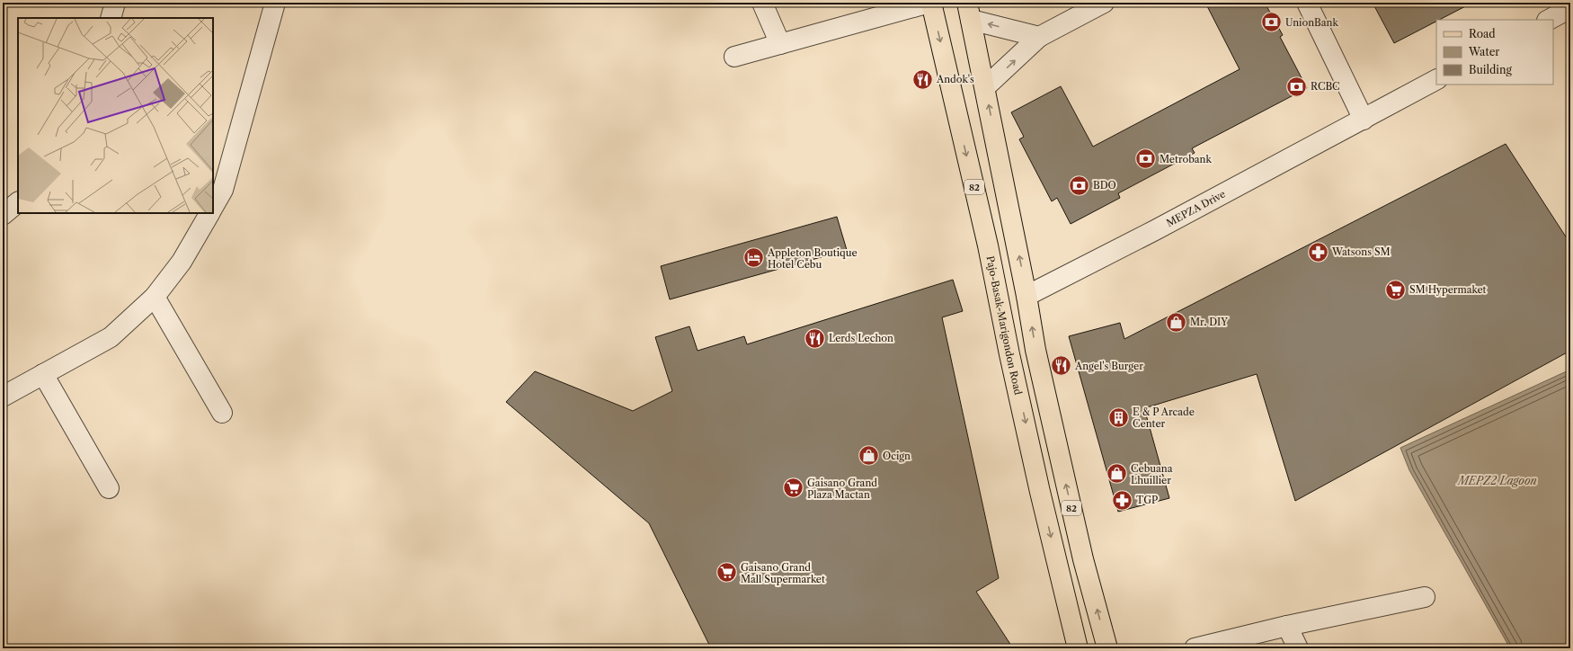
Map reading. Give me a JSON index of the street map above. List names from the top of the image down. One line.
{"streets":{"main road":["82","Pajo-Basak-Marigondon Road"],"street":["MEPZA Drive"]},"crossings":[["82","MEPZA Drive"]],"water":["MEPZ2 Lagoon"],"places":{"bank":["UnionBank","RCBC","Metrobank","BDO"],"restaurant":["Andok's","Lerds Lechon","Angel's Burger"],"pharmacy":["Watsons SM","TGP"],"hotel":["Appleton Boutique Hotel Cebu"],"supermarket":["SM Hypermaket","Gaisano Grand Plaza Mactan","Gaisano Grand Mall Supermarket"],"shop":["Mr. DIY","Ocign","Cebuana Lhuillier"],"building":["E & P Arcade Center"]},"legend":["Road","Water","Building"]}
